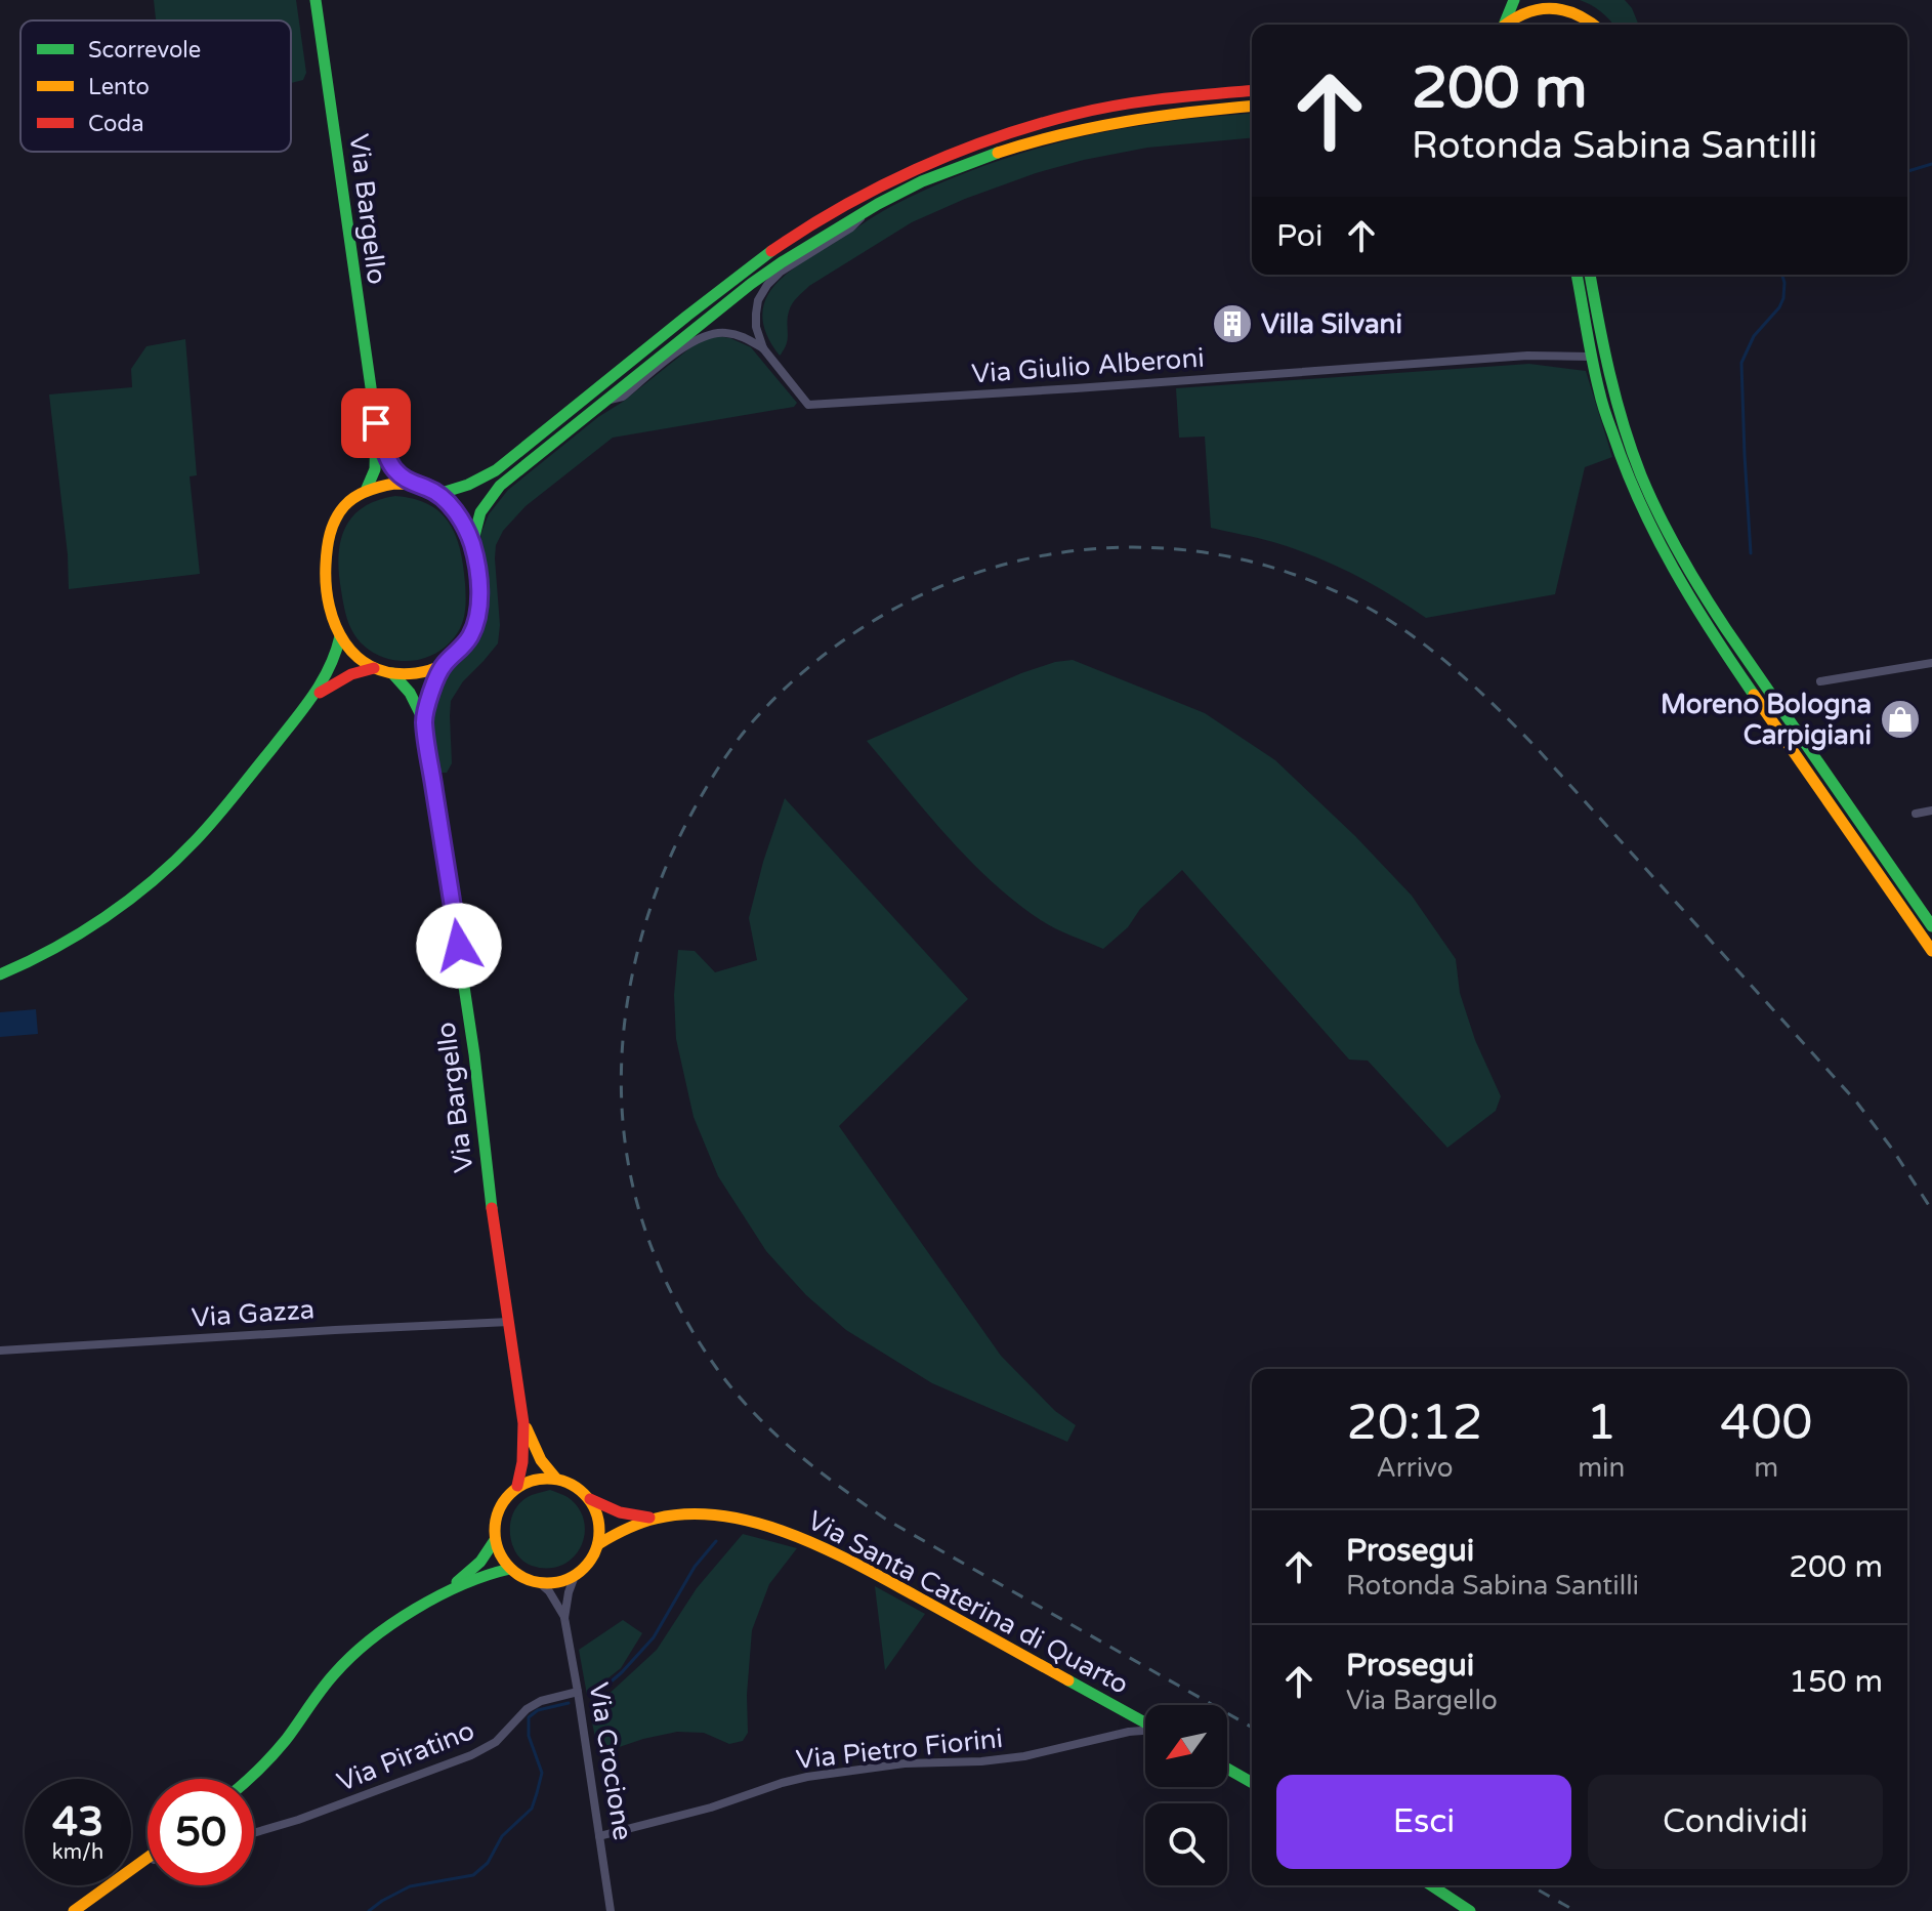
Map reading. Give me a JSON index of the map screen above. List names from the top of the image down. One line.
{"streets":{"main road":["Via Bargello","Via Santa Caterina di Quarto"],"street":["Via Giulio Alberoni","Via Gazza","Via Pietro Fiorini","Via Piratino","Via Crocione"]},"crossings":[["Via Bargello","Via Gazza"],["Via Santa Caterina di Quarto","Via Crocione"],["Via Pietro Fiorini","Via Crocione"],["Via Piratino","Via Crocione"]],"places":{"building":["Villa Silvani"],"shop":["Moreno Bologna Carpigiani"]},"legend":["Scorrevole","Lento","Coda"],"north":"bottom left","page":{"turn":["200 m","Rotonda Sabina Santilli"],"then":"Poi","eta":["20:12","Arrivo","1","min","400","m"],"list":[{"name":"Prosegui","note":"Rotonda Sabina Santilli","value":"200 m"},{"name":"Prosegui","note":"Via Bargello","value":"150 m"}],"buttons":["Esci","Condividi"],"speed":"43 km/h","limit":"50"}}
